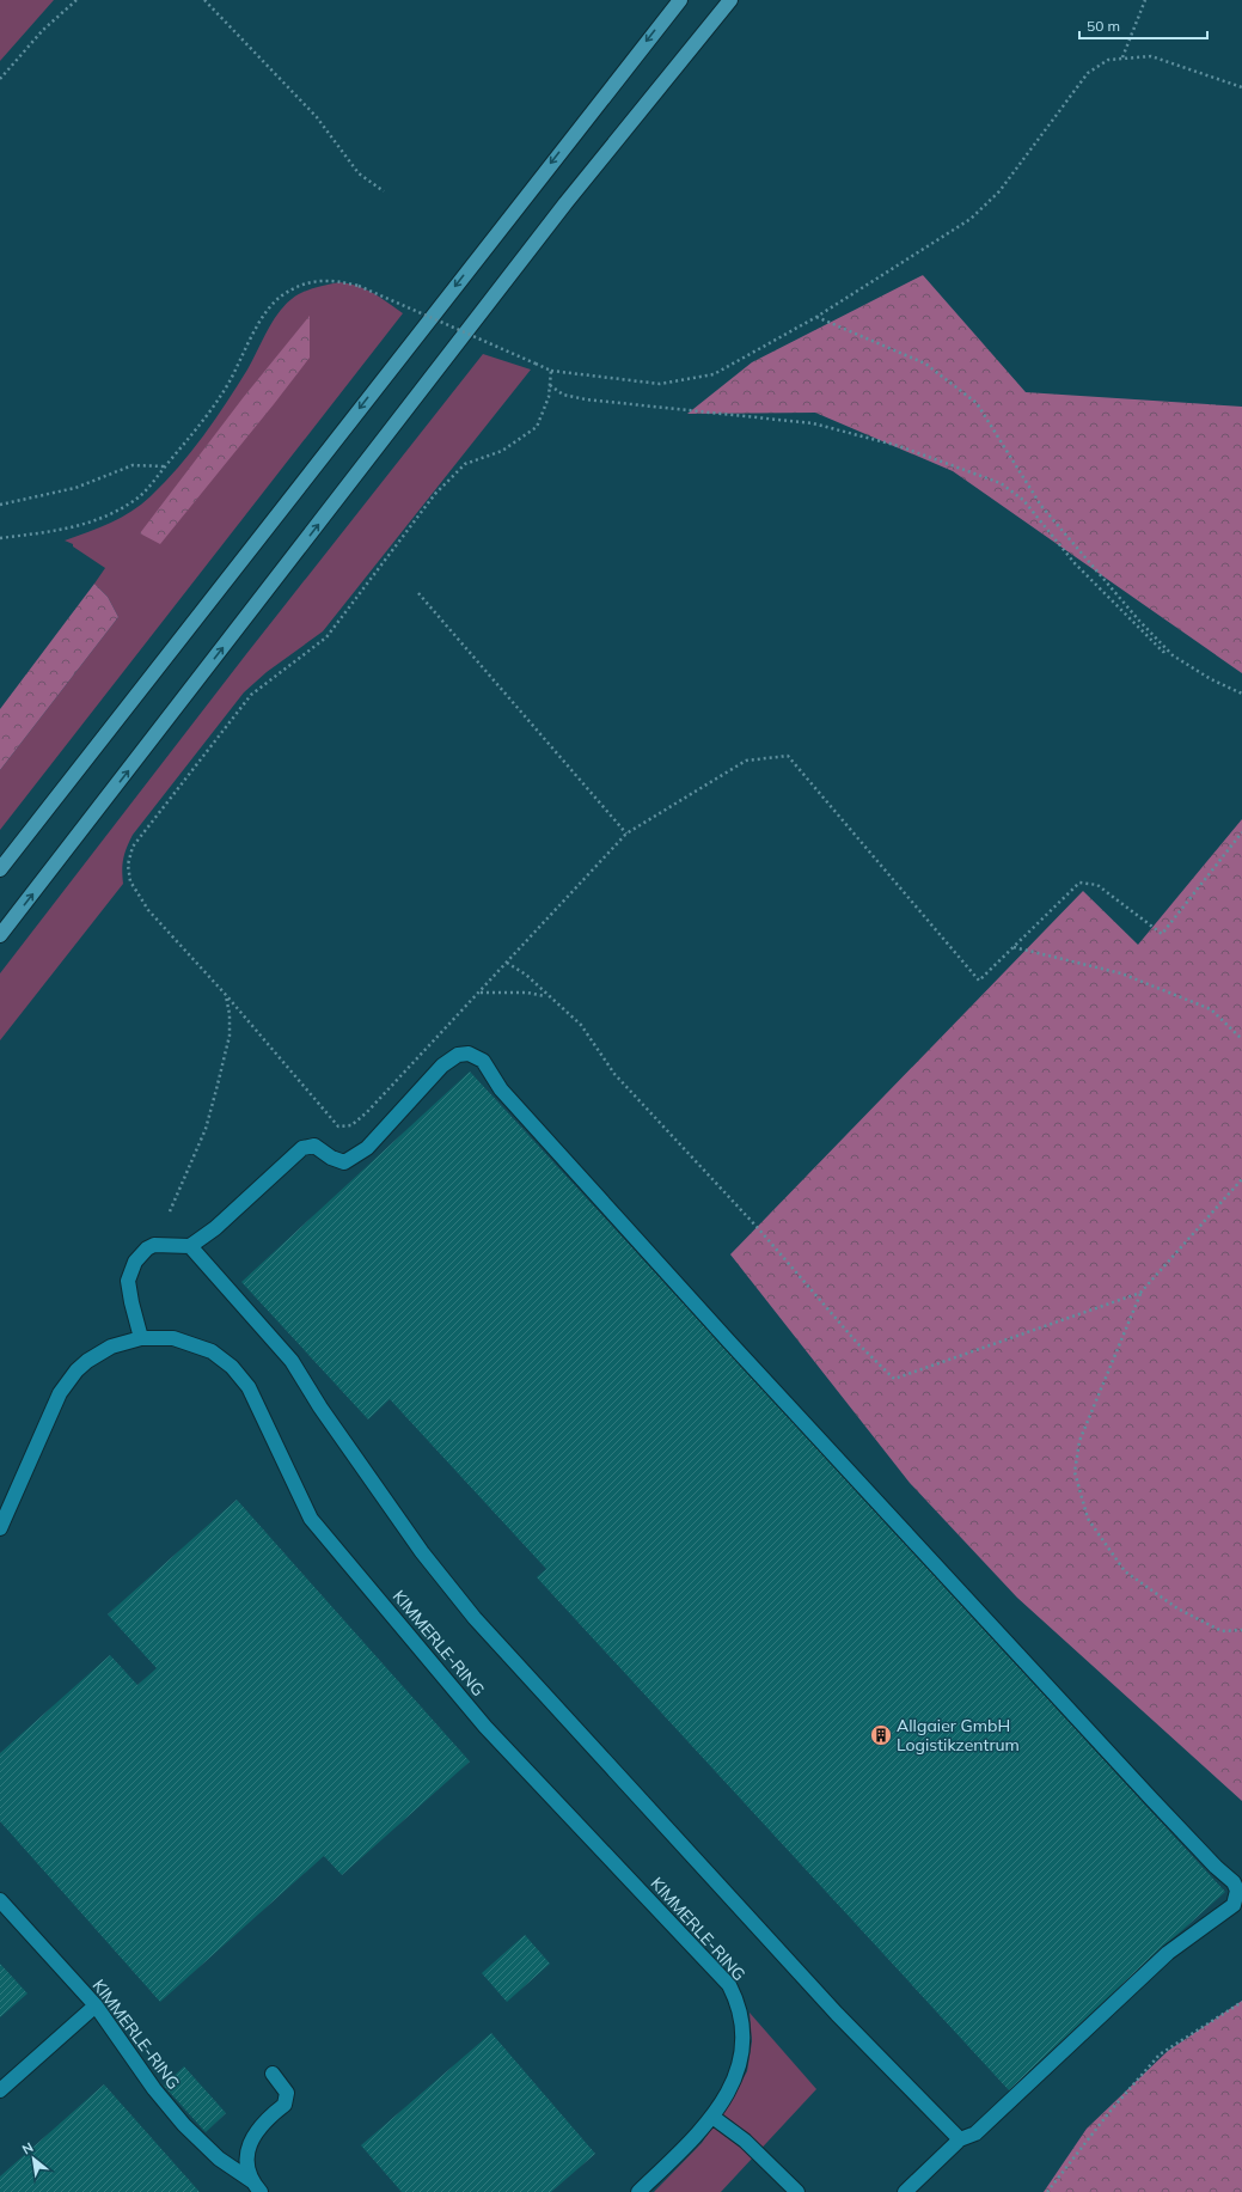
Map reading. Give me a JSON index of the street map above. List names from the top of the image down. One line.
{"streets":{"street":["KIMMERLE-RING"]},"places":{"building":["Allgaier GmbH Logistikzentrum"]},"scale_bar":"50 m","north":"top left"}
